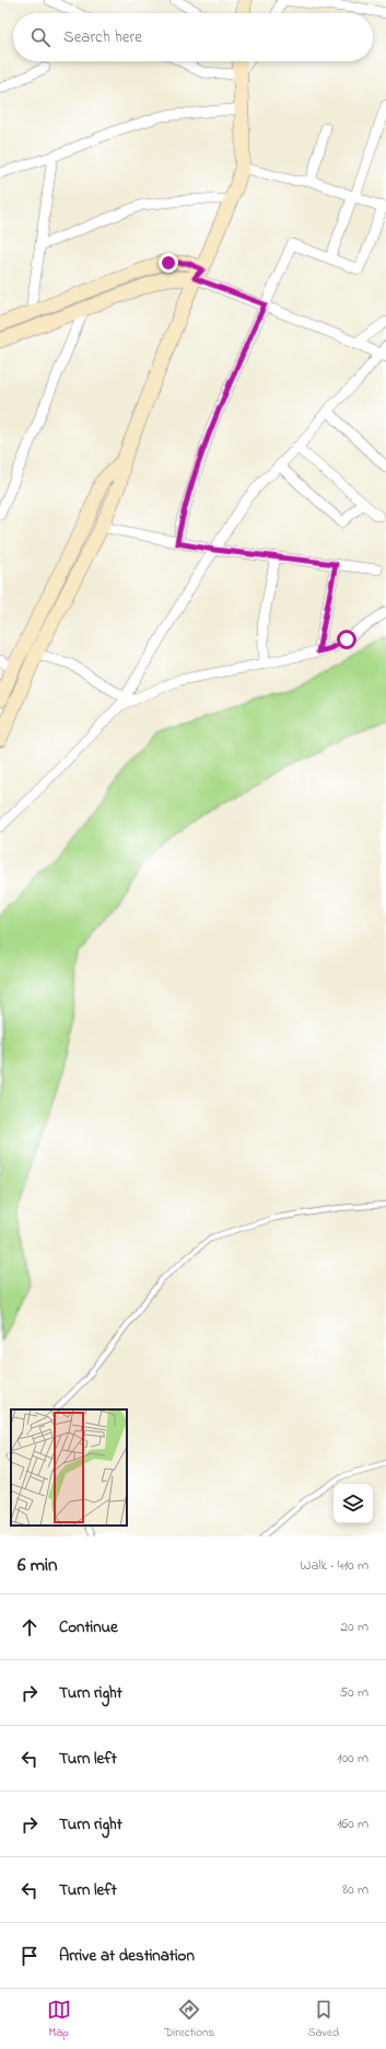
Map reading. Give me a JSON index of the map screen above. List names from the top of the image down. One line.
{"page":{"search":"Search here","heading":["6 min","Walk · 410 m"],"list":[["Continue","20 m"],["Turn right","50 m"],["Turn left","100 m"],["Turn right","160 m"],["Turn left","80 m"],"Arrive at destination"],"nav":["Map","Directions","Saved"]}}
